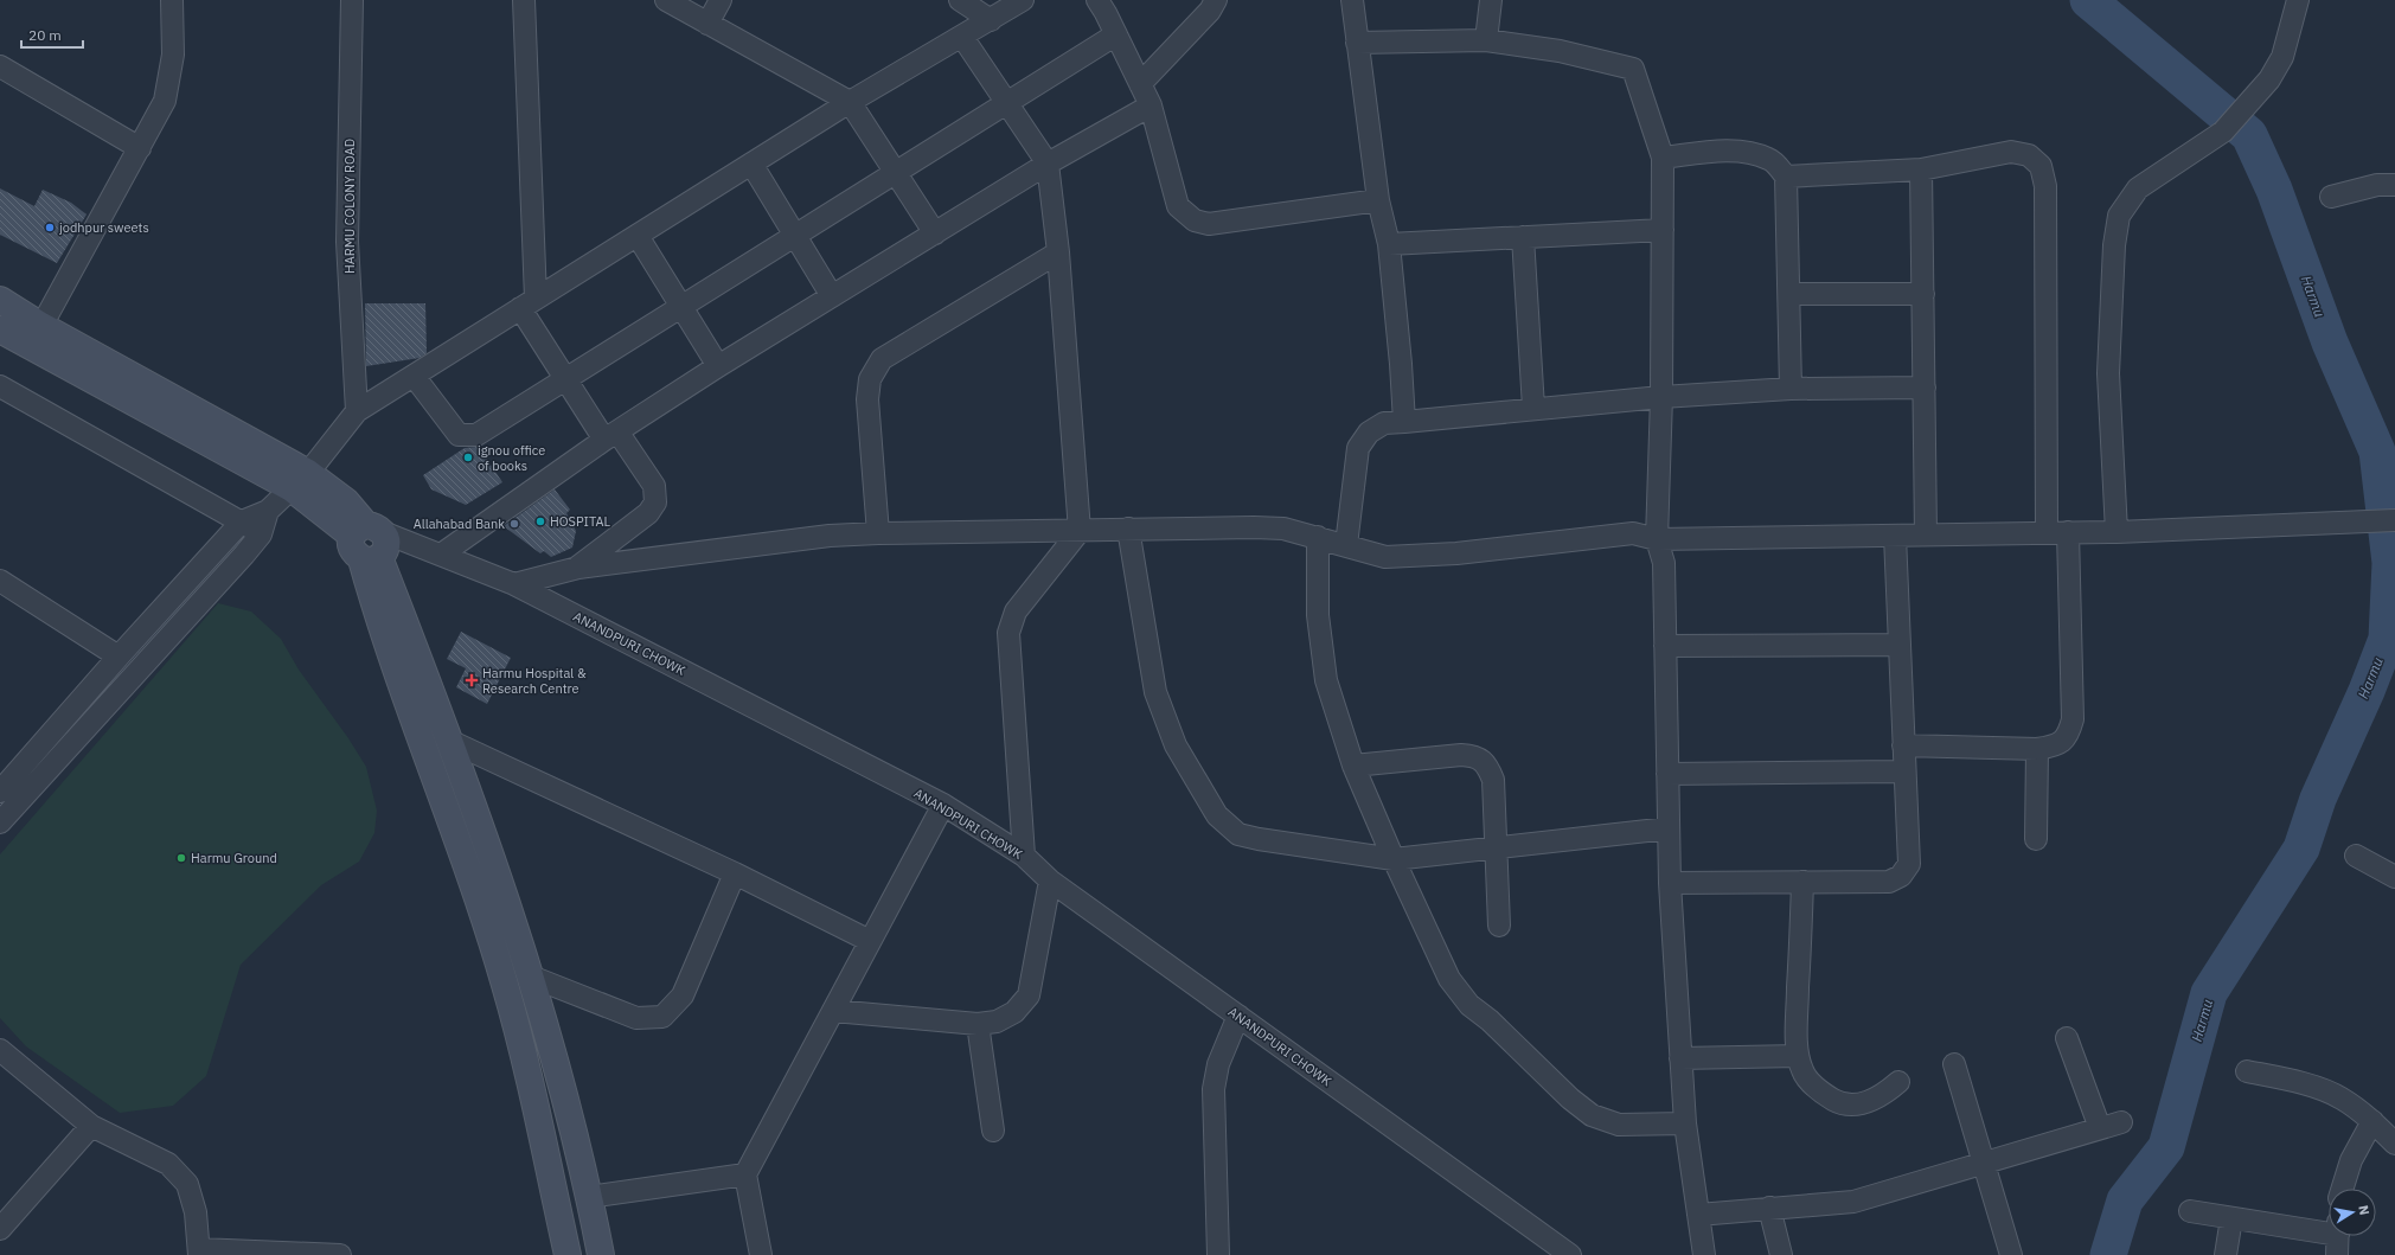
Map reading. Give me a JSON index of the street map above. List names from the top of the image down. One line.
{"streets":{"street":["HARMU COLONY ROAD","ANANDPURI CHOWK"]},"water":["Harmu"],"places":{"other":["jodhpur sweets","ignou office of books","HOSPITAL","Allahabad Bank","Harmu Ground"],"health":["Harmu Hospital & Research Centre"]},"scale_bar":"20 m","north":"right"}
